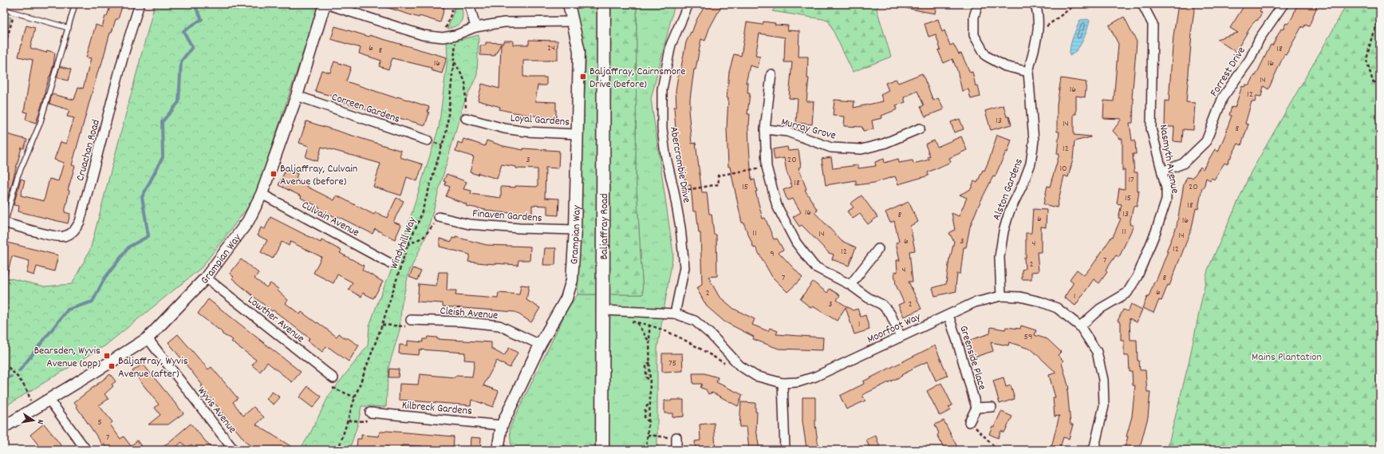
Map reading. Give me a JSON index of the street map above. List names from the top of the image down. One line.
{"streets":{"main road":["Baljaffray Road"],"street":["Forrest Drive","Correen Gardens","Loyal Gardens","Murray Grove","Cruachan Road","Nasmyth Avenue","Abercrombie Drive","Alston Gardens","Finaven Gardens","Culvain Avenue","Grampian Way","Cleish Avenue","Lowther Avenue","Moorfoot Way","Greenside Place","Kilbreck Gardens","Wyvis Avenue"],"path":["Windyhill Way"]},"crossings":[["Forrest Drive","Nasmyth Avenue"],["Correen Gardens","Grampian Way"],["Loyal Gardens","Grampian Way"],["Nasmyth Avenue","Moorfoot Way"],["Abercrombie Drive","Moorfoot Way"],["Alston Gardens","Moorfoot Way"],["Finaven Gardens","Grampian Way"],["Culvain Avenue","Grampian Way"],["Baljaffray Road","Moorfoot Way"],["Grampian Way","Cleish Avenue"],["Grampian Way","Lowther Avenue"],["Grampian Way","Kilbreck Gardens"],["Grampian Way","Wyvis Avenue"],["Moorfoot Way","Greenside Place"]],"parks":["Mains Plantation"],"places":{"transit":["Baljaffray, Cairnsmore Drive (before)","Baljaffray, Culvain Avenue (before)","Bearsden, Wyvis Avenue (opp)","Baljaffray, Wyvis Avenue (after)"]},"house_numbers":["6","24","18","8","16","16","14","16","12","13","14","8","12","3","20","10","17","18","15","20","15","18","16","13","8","6","16","11","11","14","14","6","3","4","12","12","9","7","2","4","7","8","6","2","1","3","2","1","59","75","5","7"],"north":"right"}
